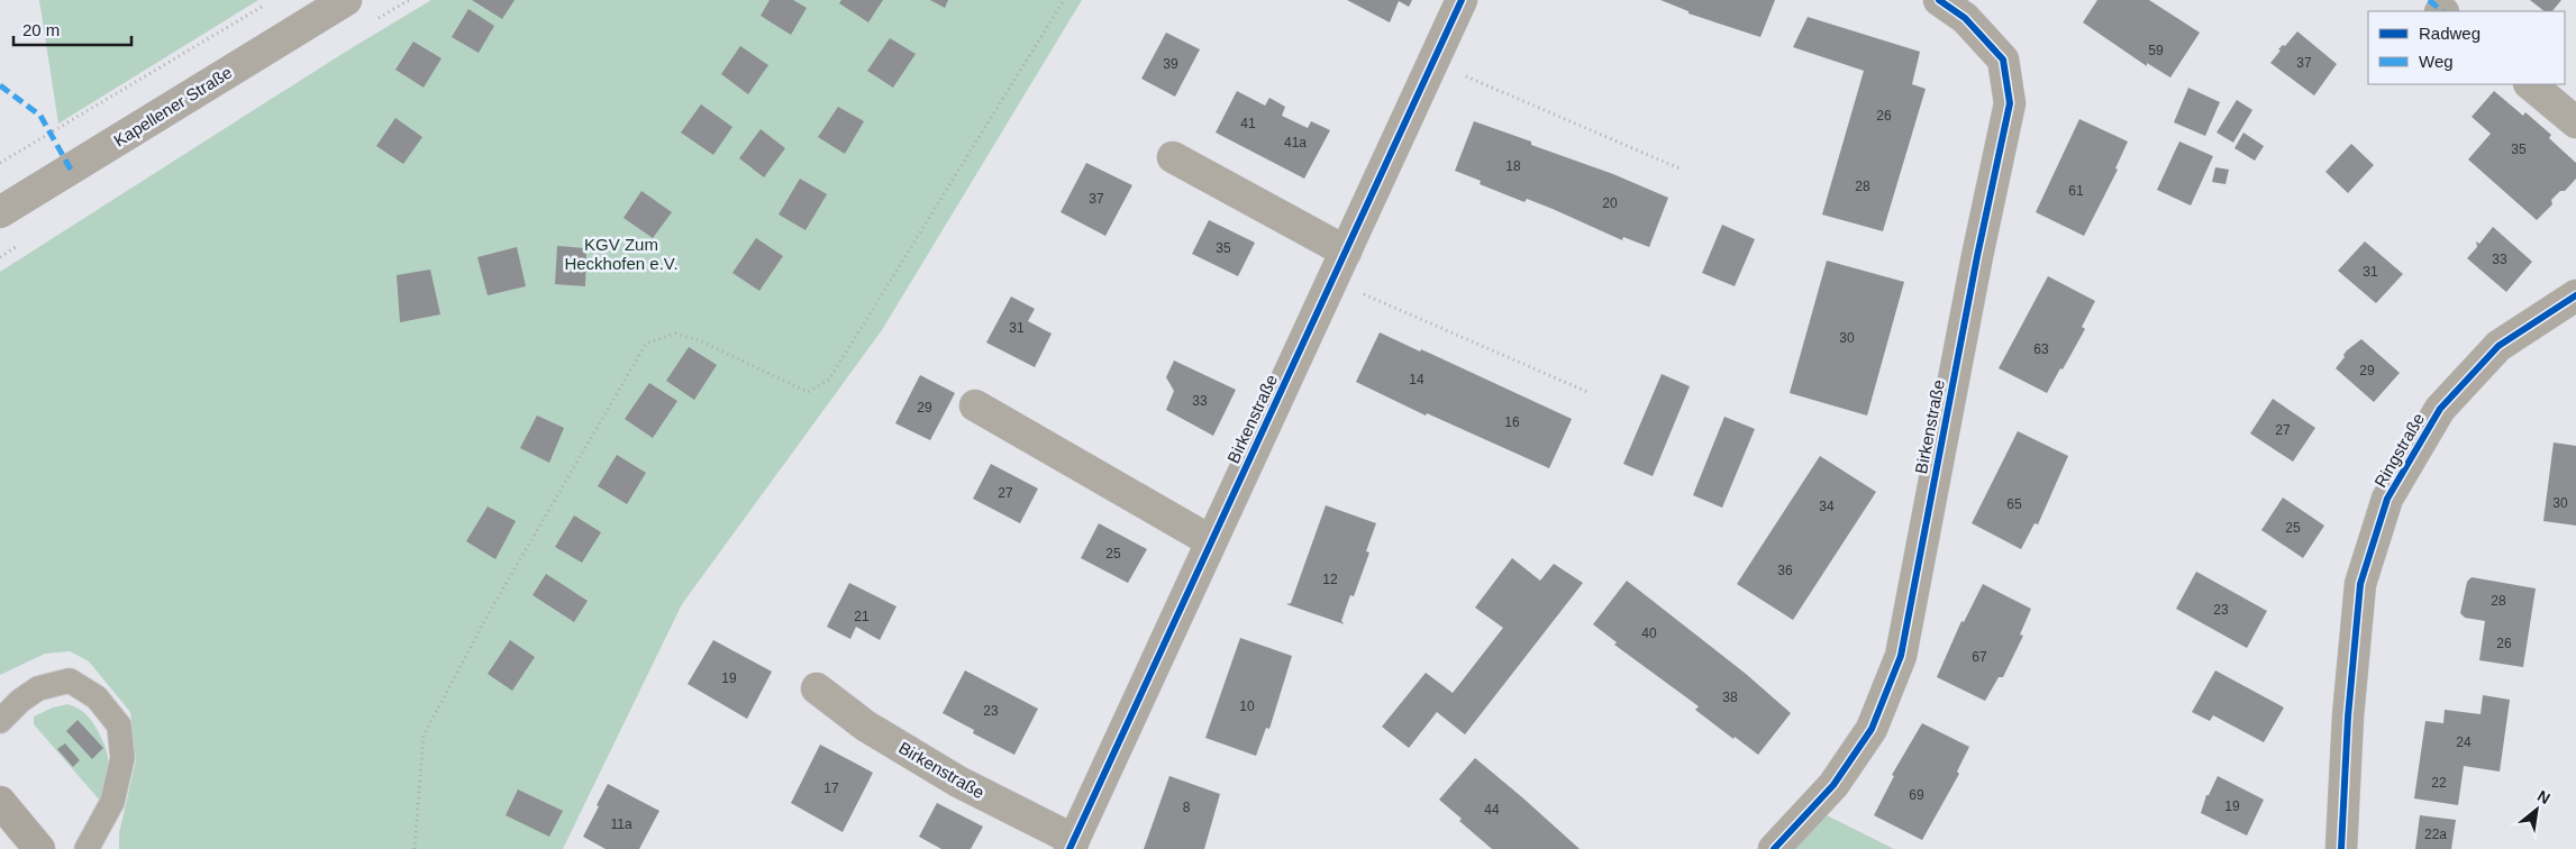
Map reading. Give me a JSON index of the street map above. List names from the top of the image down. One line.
{"streets":{"street":["Kapellener Straße","Birkenstraße","Ringstraße"]},"parks":["KGV Zum Heckhofen e.V."],"house_numbers":["59","37","39","26","41","41a","35","18","28","61","37","20","35","33","31","31","30","63","29","14","33","29","16","27","27","30","65","34","25","25","36","12","28","23","21","40","26","67","19","38","10","23","24","22","17","69","19","8","44","11a","22a"],"legend":["Radweg","Weg"],"scale_bar":"20 m","north":"top right"}
